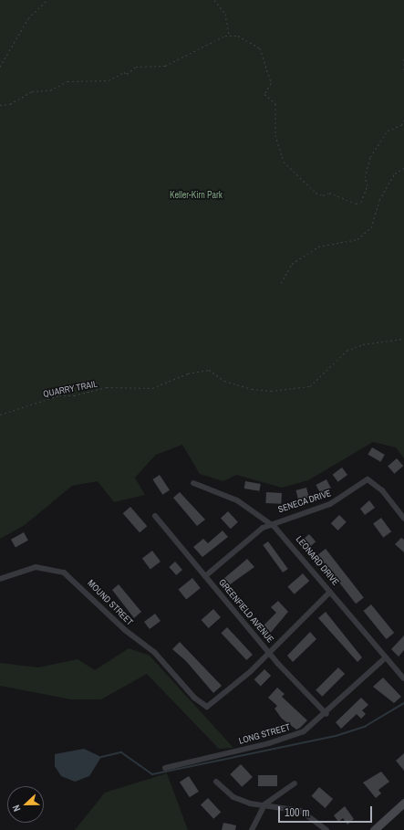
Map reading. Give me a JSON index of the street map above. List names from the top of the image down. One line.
{"streets":{"street":["SENECA DRIVE","LEONARD DRIVE","MOUND STREET","GREENFIELD AVENUE","LONG STREET"],"path":["QUARRY TRAIL"]},"crossings":[["SENECA DRIVE","LEONARD DRIVE"],["SENECA DRIVE","GREENFIELD AVENUE"],["LEONARD DRIVE","LONG STREET"],["MOUND STREET","GREENFIELD AVENUE"],["GREENFIELD AVENUE","LONG STREET"]],"parks":["Keller-Kirn Park"],"scale_bar":"100 m","north":"left"}
